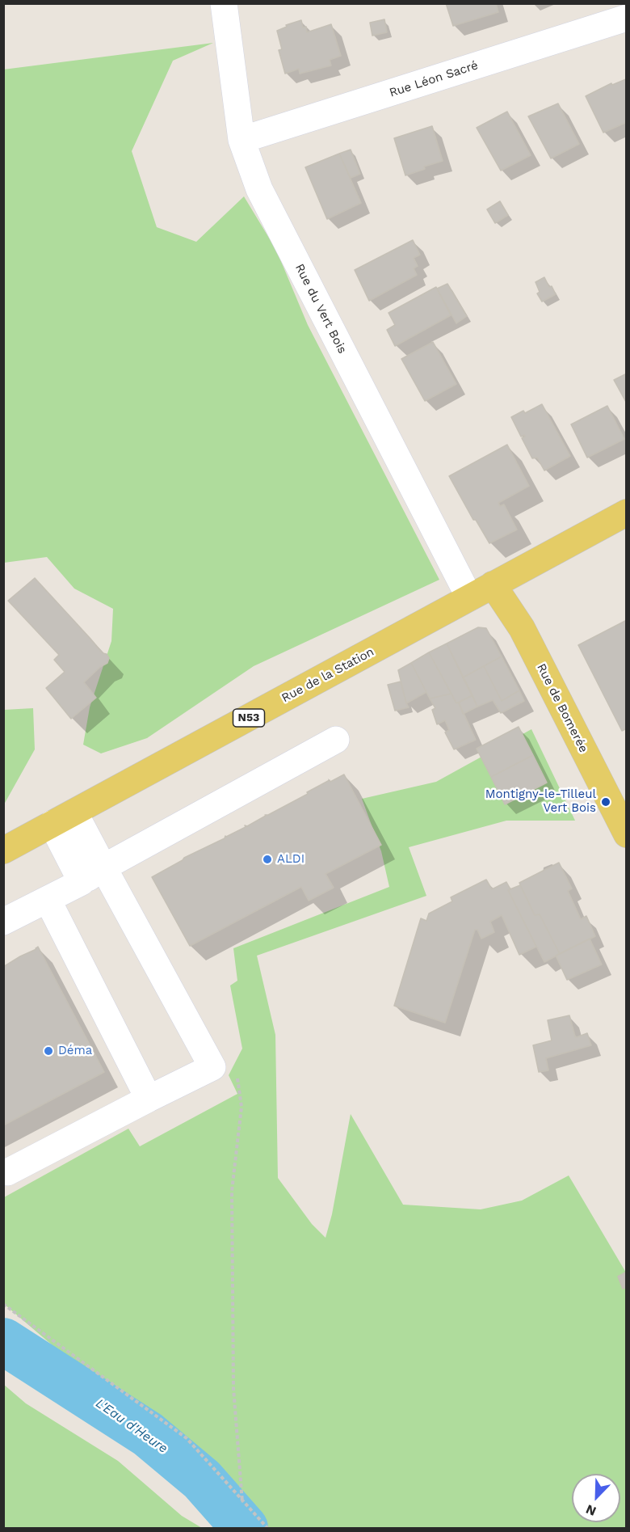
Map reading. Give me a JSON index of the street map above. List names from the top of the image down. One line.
{"streets":{"main road":["Rue de la Station","Rue de Bomerée","N53"],"street":["Rue Léon Sacré","Rue du Vert Bois"]},"crossings":[["Rue Léon Sacré","Rue du Vert Bois"],["Rue du Vert Bois","Rue de la Station"],["Rue de la Station","Rue de Bomerée"]],"water":["L'Eau d'Heure"],"places":["Montigny-le-Tilleul Vert Bois","ALDI","Déma"],"north":"bottom left"}
